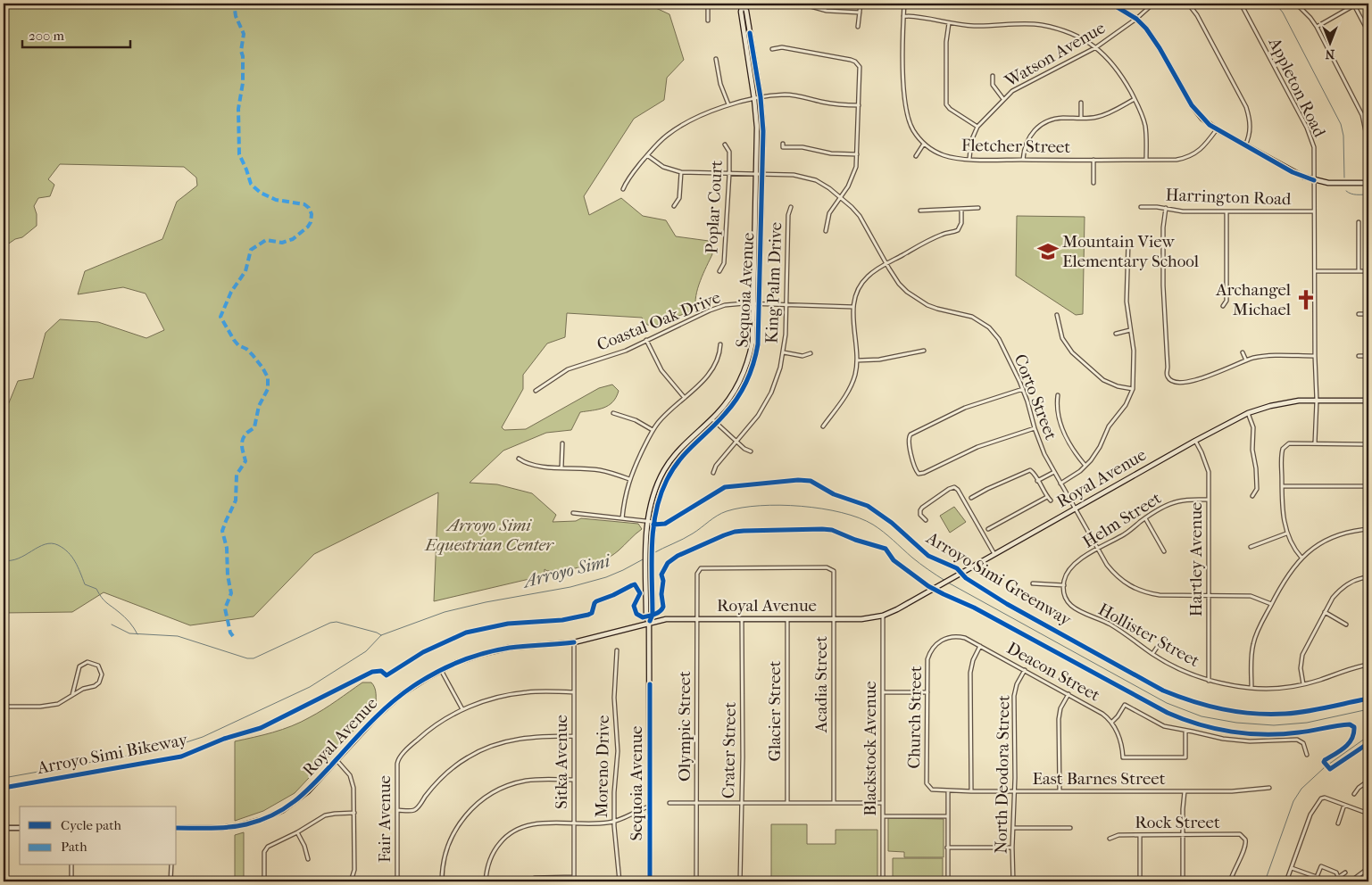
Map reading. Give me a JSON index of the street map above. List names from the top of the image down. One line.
{"streets":{"main road":["Sequoia Avenue","Royal Avenue"],"street":["Watson Avenue","Appleton Road","Fletcher Street","Harrington Road","Poplar Court","King Palm Drive","Coastal Oak Drive","Corto Street","Helm Street","Hartley Avenue","Hollister Street","Deacon Street","Acadia Street","Glacier Street","Church Street","Olympic Street","Blackstock Avenue","Crater Street","Sitka Avenue","Moreno Drive","North Deodora Street","East Barnes Street","Fair Avenue","Rock Street"],"cycle path":["Arroyo Simi Greenway","Arroyo Simi Bikeway"]},"crossings":[["Watson Avenue","Fletcher Street"],["Appleton Road","Harrington Road"],["Appleton Road","Royal Avenue"],["Poplar Court","Corto Street"],["King Palm Drive","Coastal Oak Drive"],["Sequoia Avenue","Coastal Oak Drive"],["Sequoia Avenue","Corto Street"],["Sequoia Avenue","Royal Avenue"],["Corto Street","Royal Avenue"],["Corto Street","Helm Street"],["Corto Street","Hartley Avenue"],["Royal Avenue","Hartley Avenue"],["Royal Avenue","Acadia Street"],["Royal Avenue","Glacier Street"],["Royal Avenue","Olympic Street"],["Royal Avenue","Blackstock Avenue"],["Royal Avenue","Crater Street"],["Royal Avenue","Sitka Avenue"],["Helm Street","Hartley Avenue"],["Helm Street","Hollister Street"],["Hartley Avenue","Hollister Street"],["Deacon Street","Church Street"],["Deacon Street","North Deodora Street"],["Acadia Street","Olympic Street"],["Church Street","East Barnes Street"],["North Deodora Street","East Barnes Street"]],"water":["Arroyo Simi"],"parks":["Arroyo Simi Equestrian Center"],"places":{"school or university":["Mountain View Elementary School"],"church":["Archangel Michael"]},"legend":["Cycle path","Path"],"scale_bar":"200 m","north":"bottom"}
